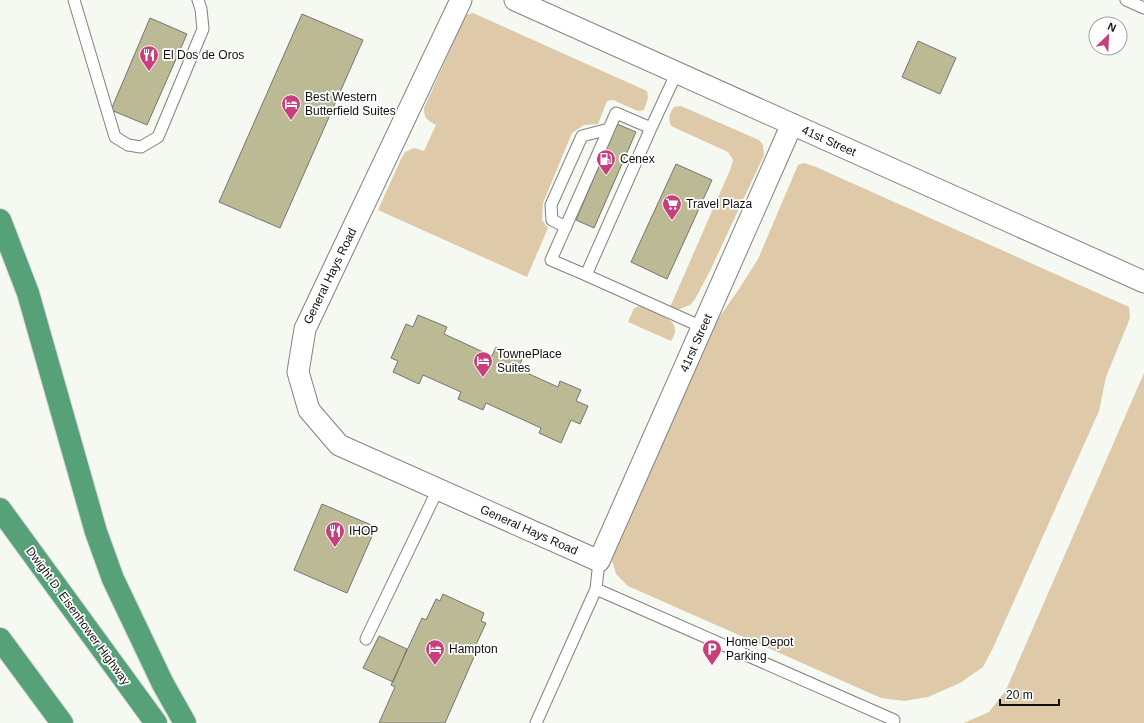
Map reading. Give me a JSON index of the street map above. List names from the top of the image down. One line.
{"streets":{"highway":["Dwight D. Eisenhower Highway"],"street":["41st Street","General Hays Road","41rst Street"]},"crossings":[["41st Street","41rst Street"],["General Hays Road","41rst Street"]],"places":{"restaurant":["El Dos de Oros","IHOP"],"hotel":["Best Western Butterfield Suites","TownePlace Suites","Hampton"],"fuel station":["Cenex"],"supermarket":["Travel Plaza"],"parking":["Home Depot Parking"]},"scale_bar":"20 m","north":"top right"}
